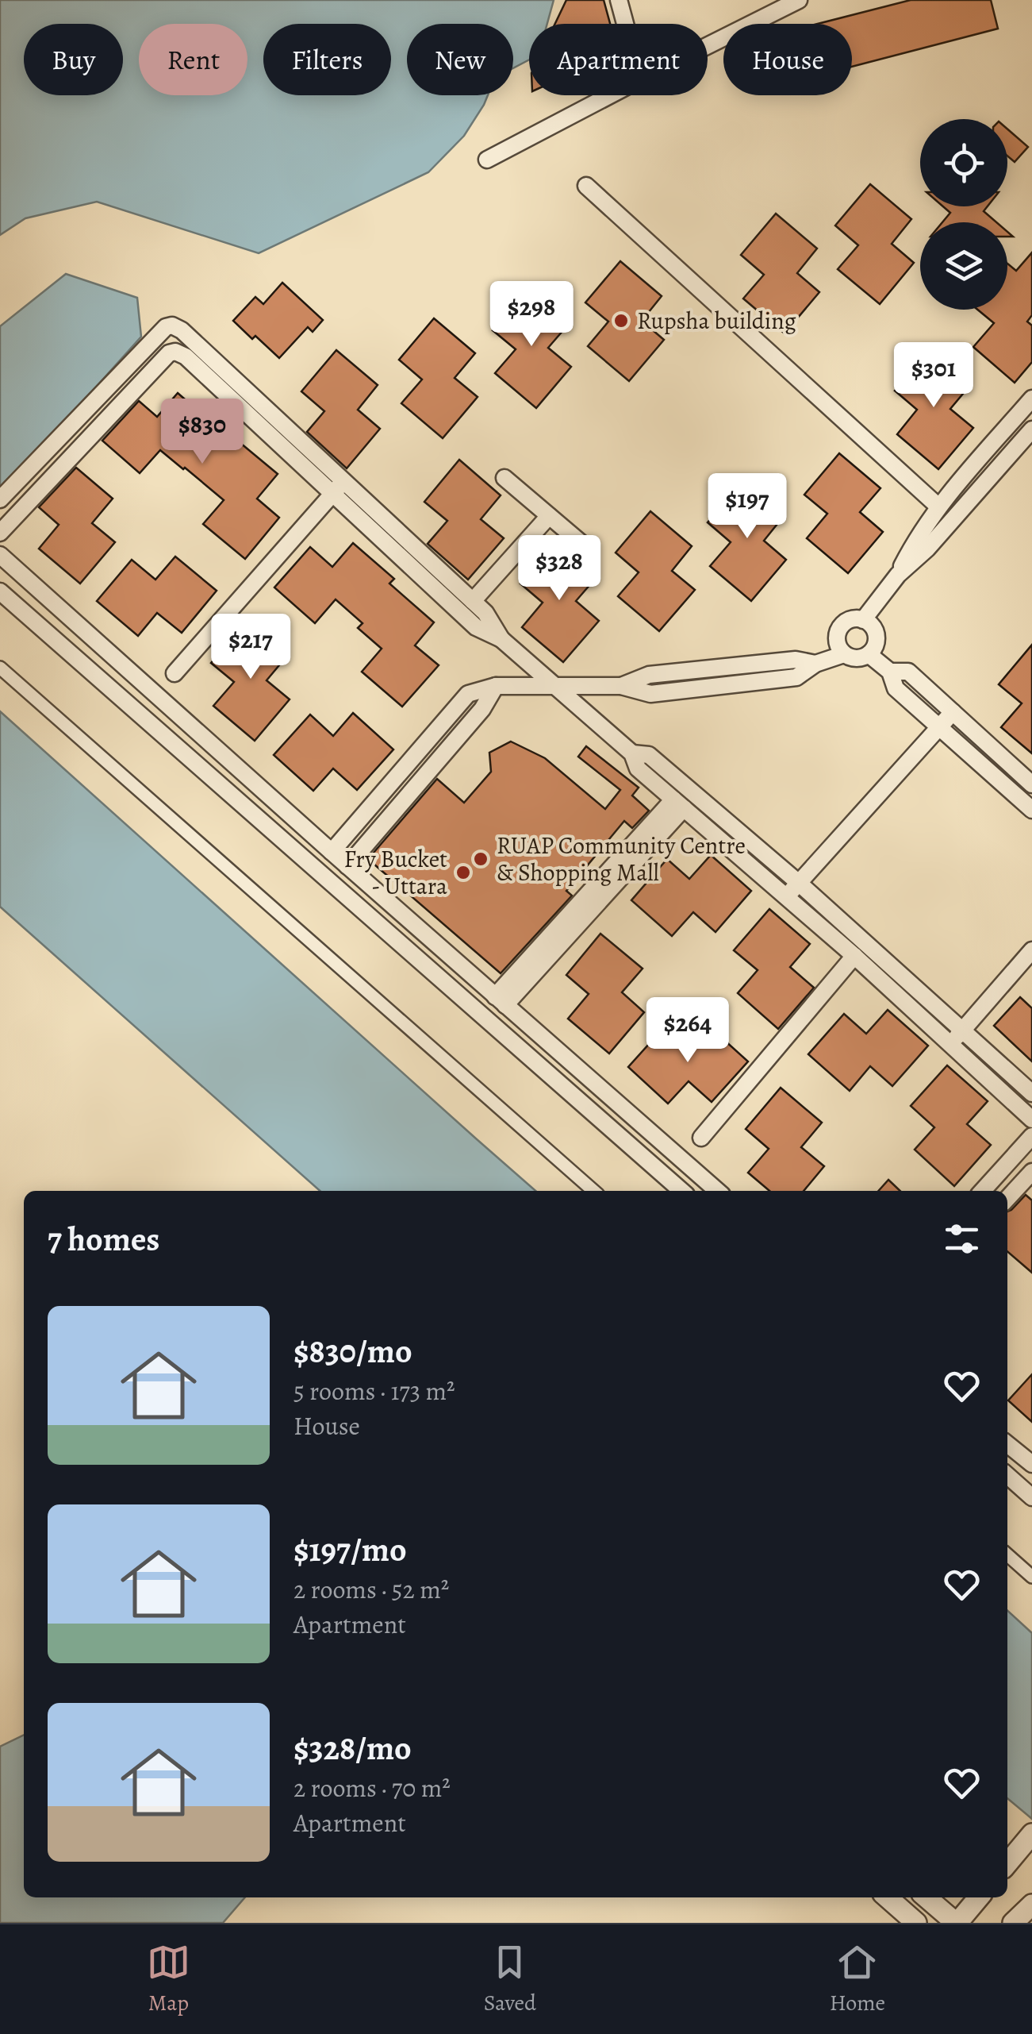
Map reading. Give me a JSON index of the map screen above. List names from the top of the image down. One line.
{"places":["Rupsha building","RUAP Community Centre & Shopping Mall","Fry Bucket - Uttara"],"page":{"chip":["Buy","Rent","Filters","New","Apartment","House"],"price":["$298","$301","$830","$197","$328","$217","$264"],"heading":"7 homes","list":[{"name":"$830/mo","note":"5 rooms · 173 m² · House"},{"name":"$197/mo","note":"2 rooms · 52 m² · Apartment"},{"name":"$328/mo","note":"2 rooms · 70 m² · Apartment"}],"tabs":["Map","Saved","Home"]}}
